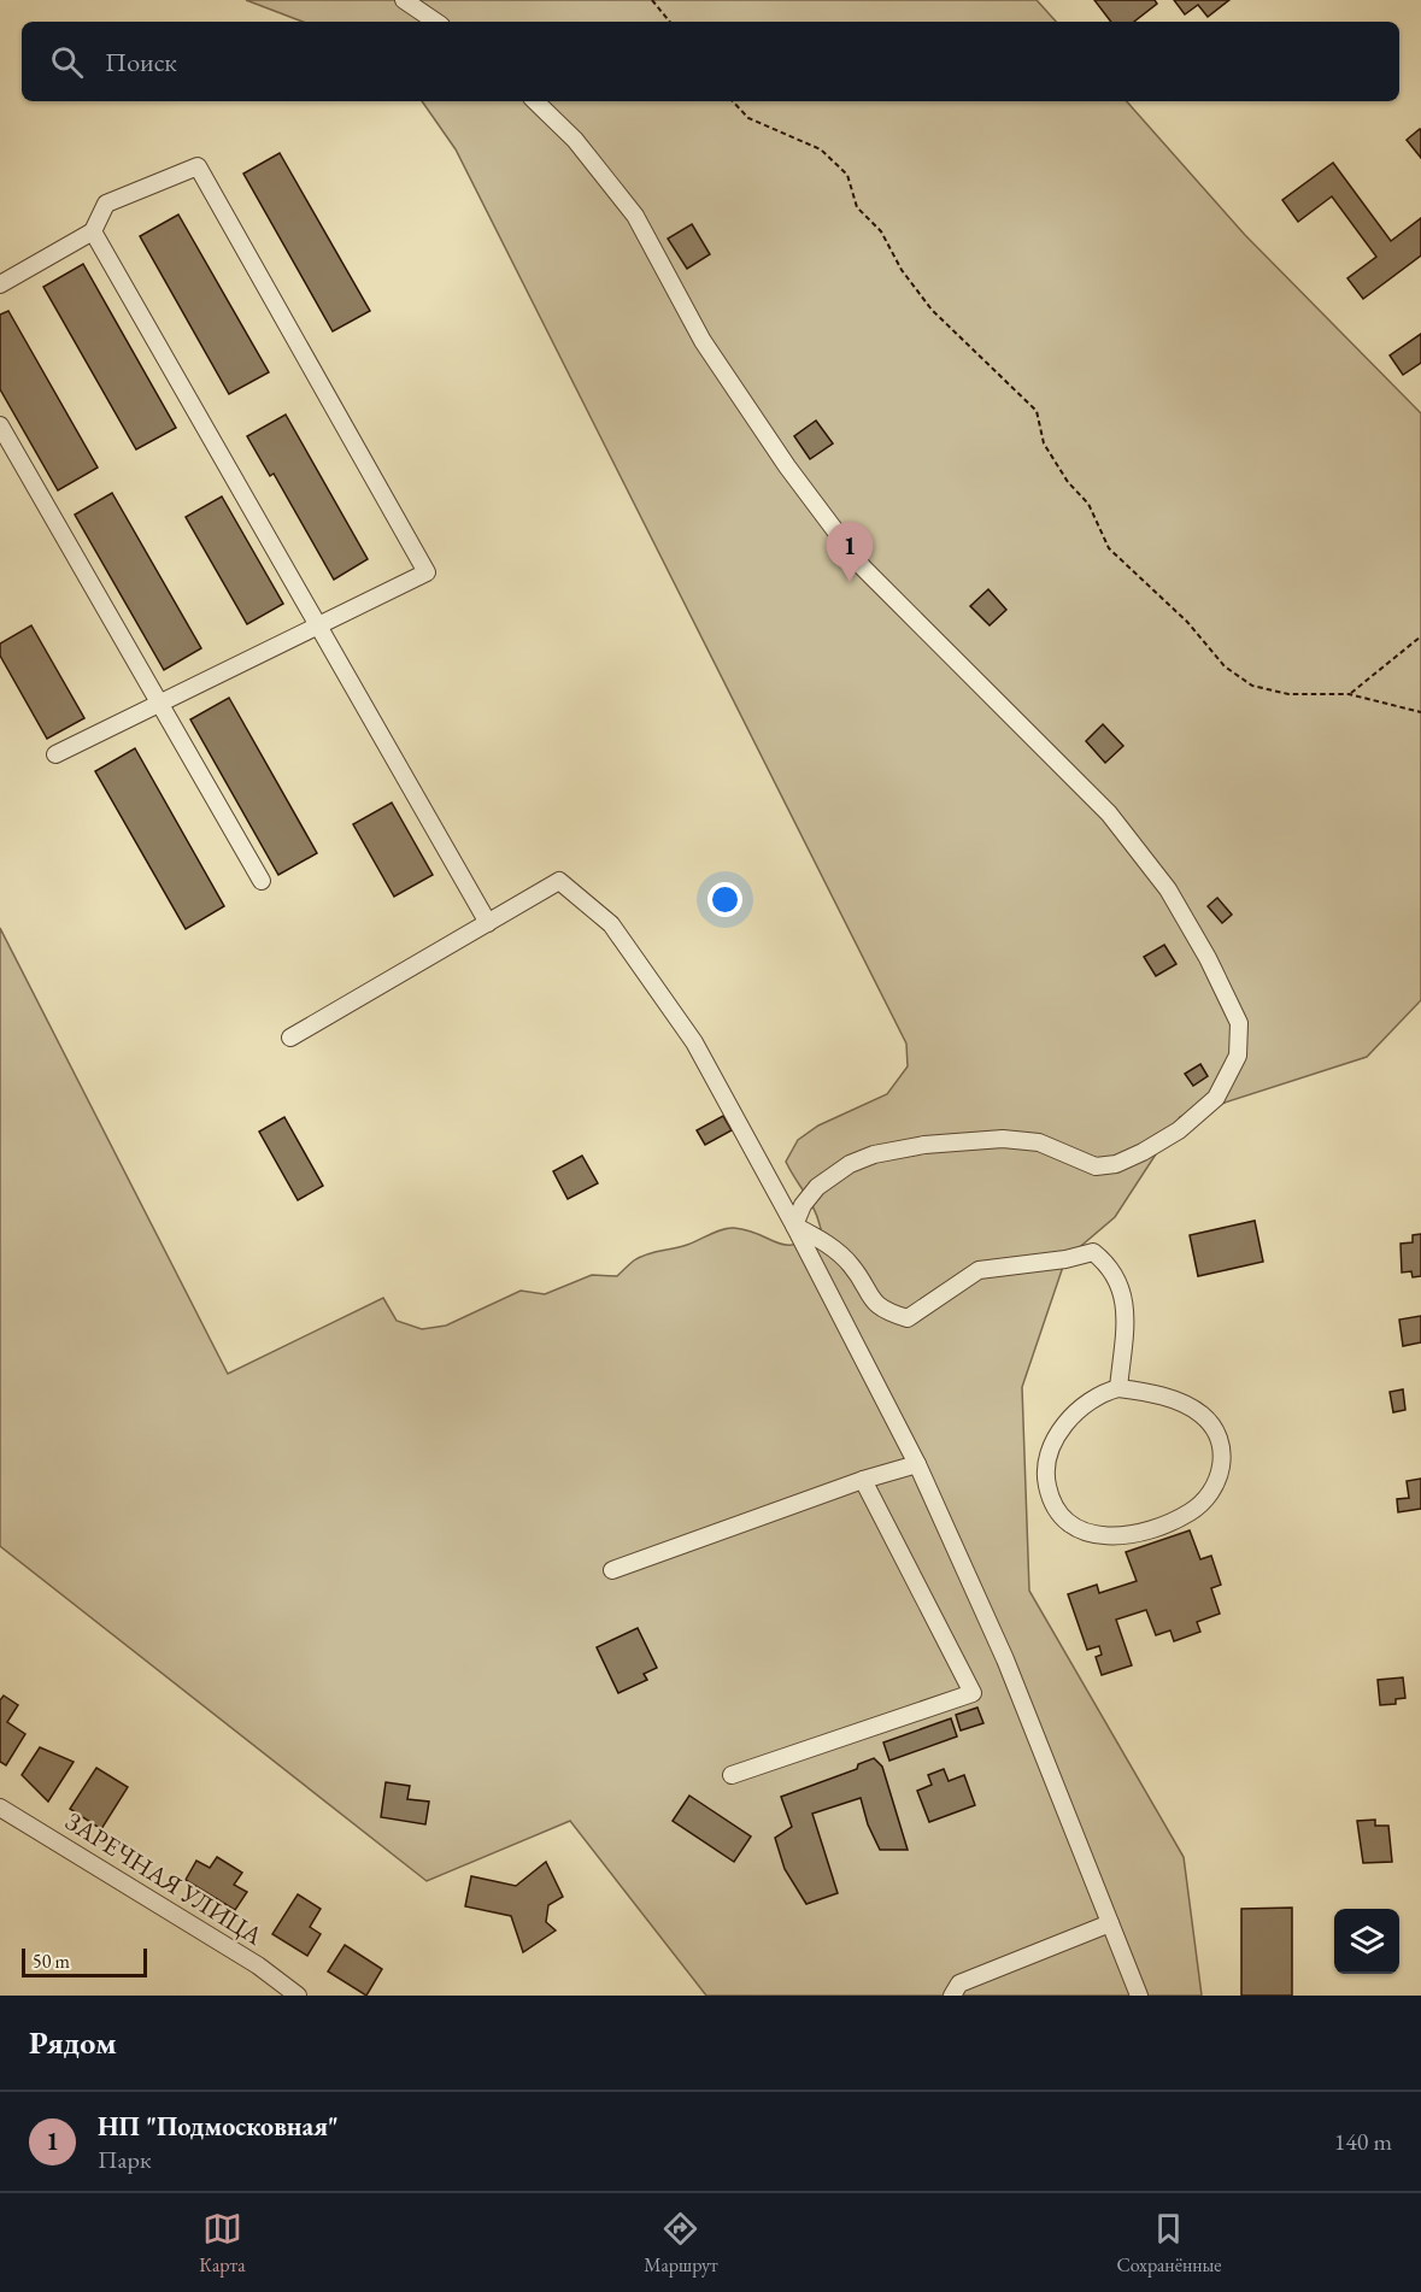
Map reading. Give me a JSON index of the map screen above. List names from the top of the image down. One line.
{"streets":{"street":["ЗАРЕЧНАЯ УЛИЦА"]},"scale_bar":"50 m","page":{"search":"Поиск","pins":"1","scale":"50 m","heading":"Рядом","list":[{"mark":"1","name":"НП \"Подмосковная\"","note":"Парк","value":"140 m"}],"nav":["Карта","Маршрут","Сохранённые"]}}
